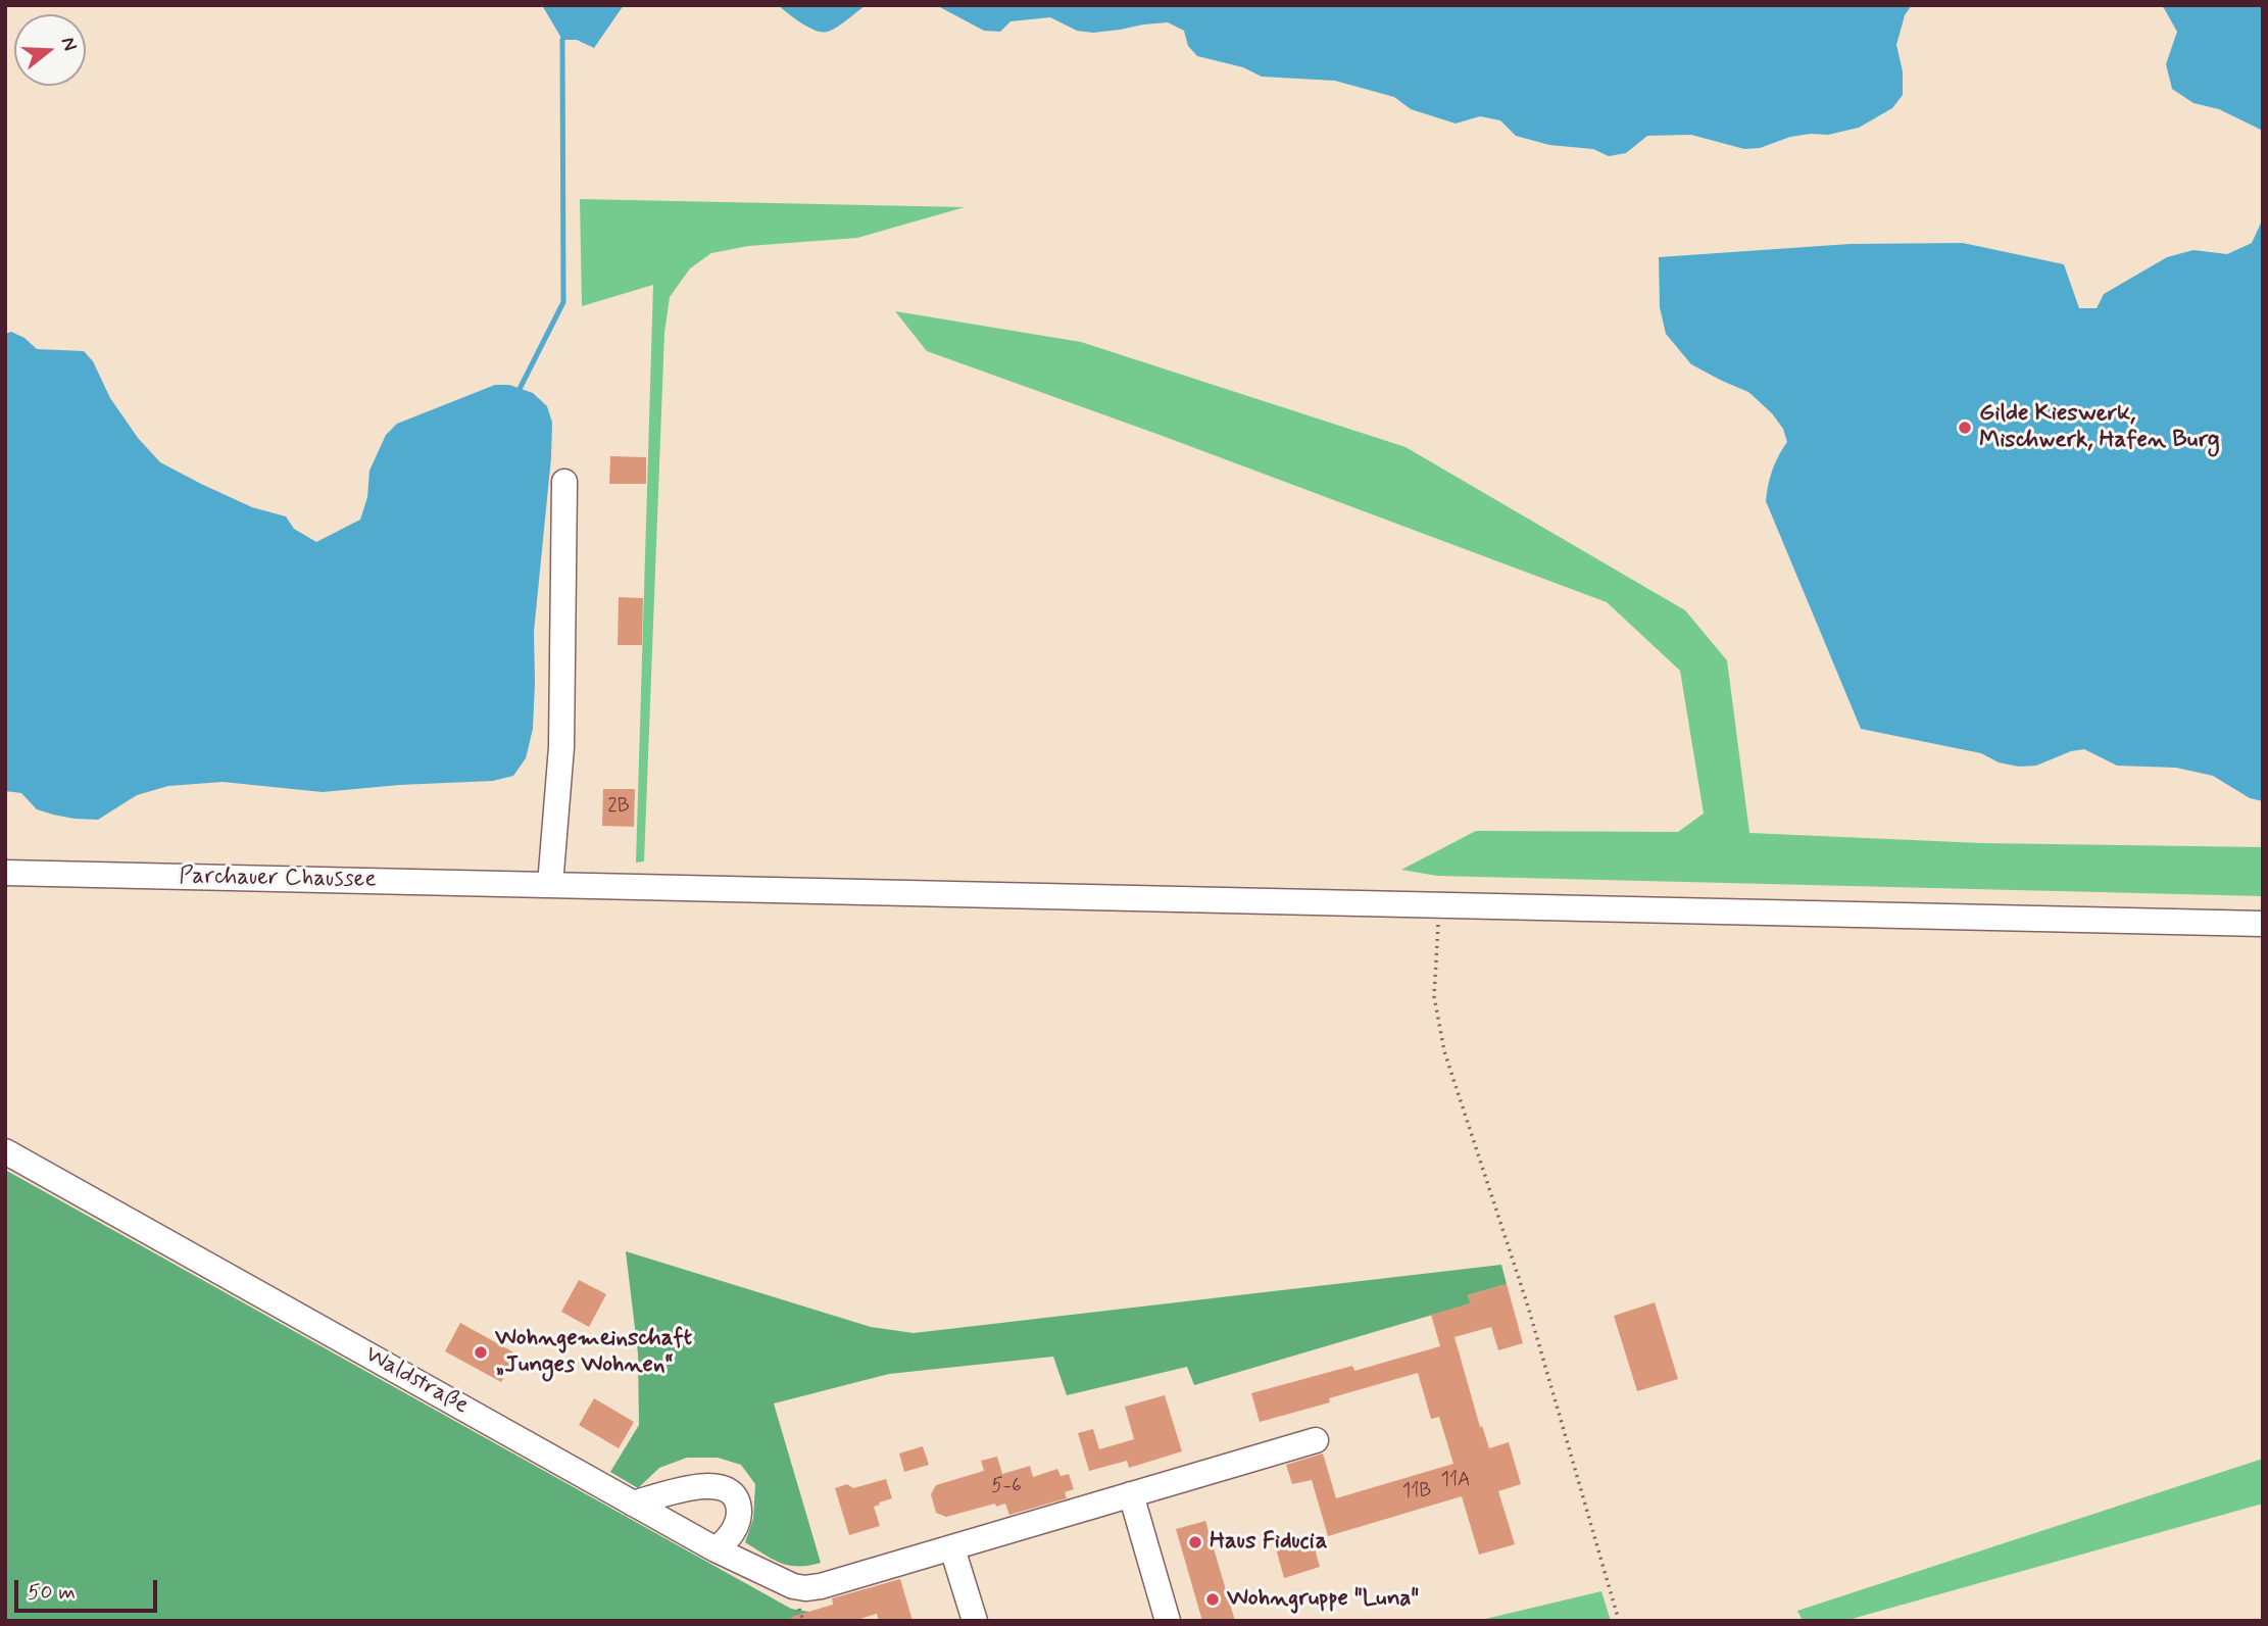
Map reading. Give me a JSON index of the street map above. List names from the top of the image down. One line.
{"streets":{"street":["Parchauer Chaussee","Waldstraße"]},"places":["Gilde Kieswerk, Mischwerk, Hafen Burg","Wohngemeinschaft „Junges Wohnen“","Haus Fiducia","Wohngruppe \"Luna\""],"house_numbers":["2B","11A","5-6","11B"],"scale_bar":"50 m","north":"right"}
